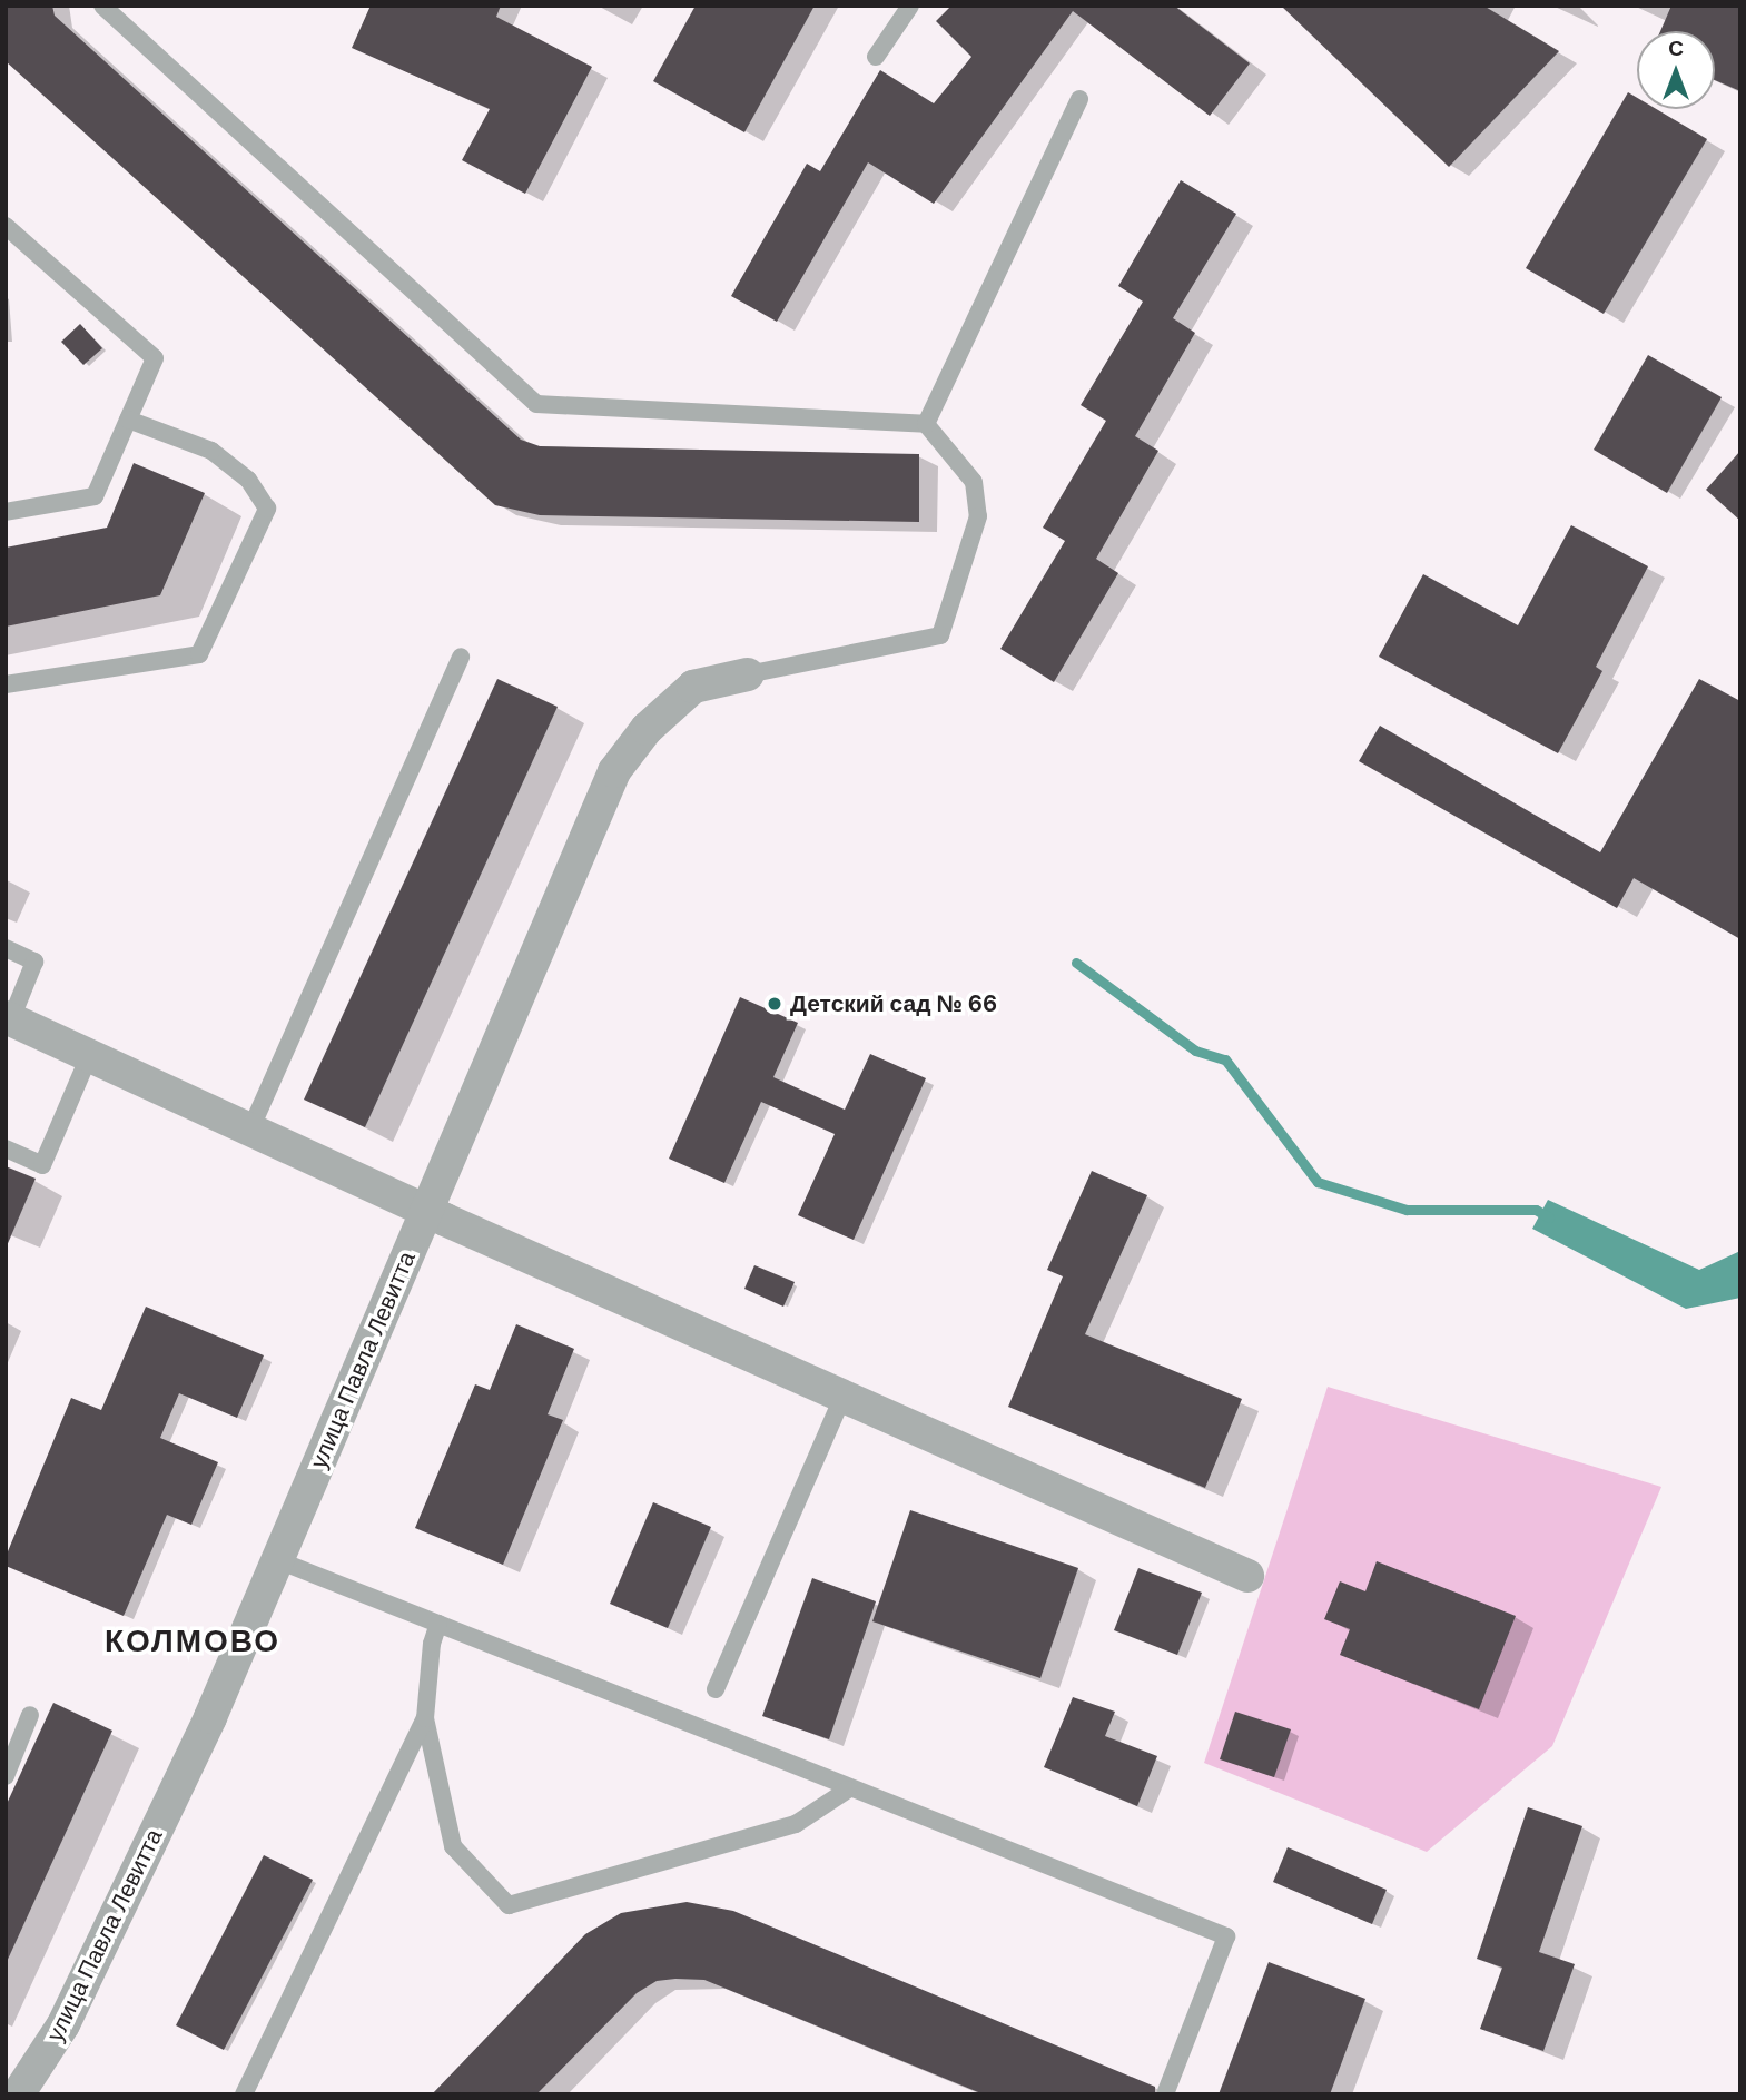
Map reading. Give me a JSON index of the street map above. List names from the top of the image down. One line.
{"streets":{"street":["улица Павла Левитта"]},"districts":["КОЛМОВО"],"places":["Детский сад № 66"],"north":"top"}
